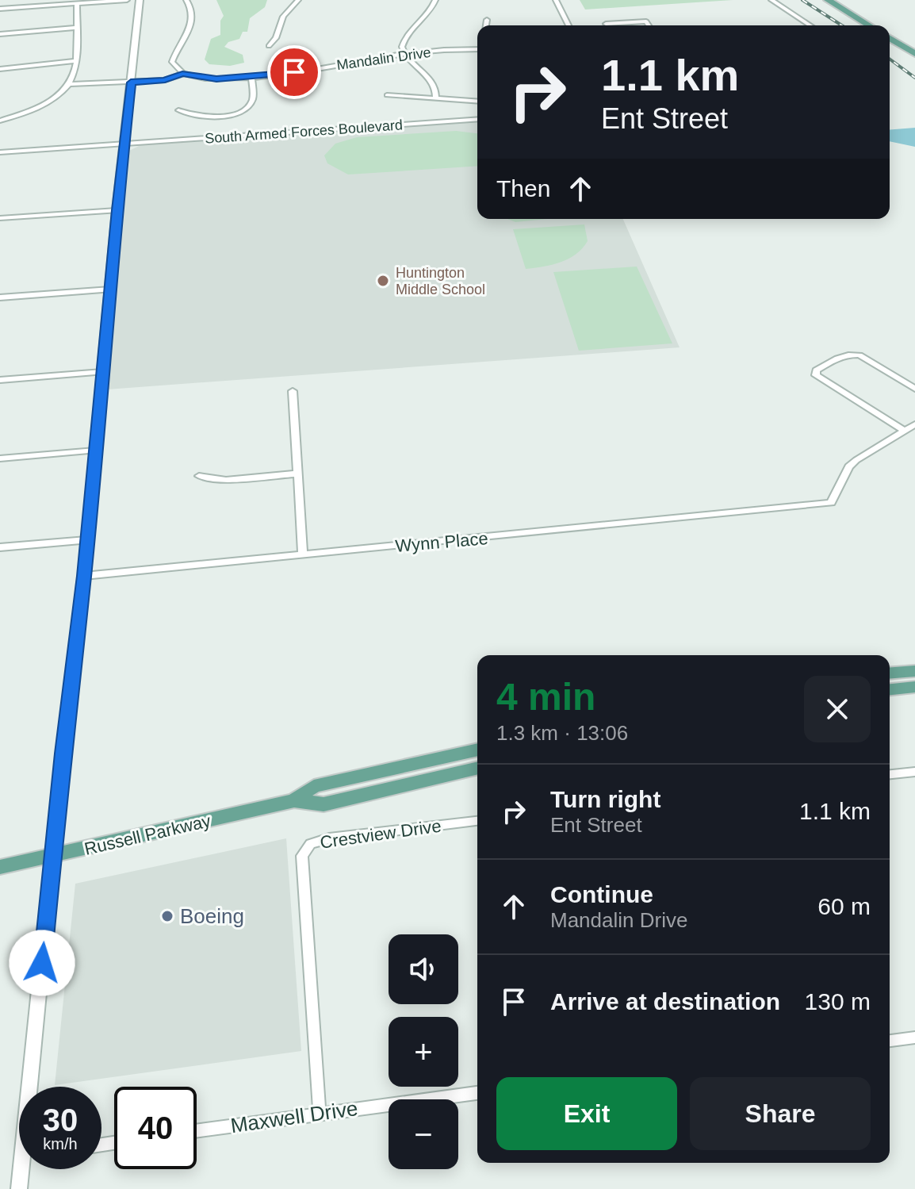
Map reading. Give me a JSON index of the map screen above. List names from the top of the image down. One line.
{"streets":{"main road":["Russell Parkway"],"street":["Mandalin Drive","South Armed Forces Boulevard","Wynn Place","Crestview Drive","Maxwell Drive"]},"crossings":[["Crestview Drive","Maxwell Drive"]],"places":["Huntington Middle School","Boeing"],"page":{"turn":["1.1 km","Ent Street"],"then":"Then","heading":["4 min","1.3 km · 13:06"],"list":[{"name":"Turn right","note":"Ent Street","value":"1.1 km"},{"name":"Continue","note":"Mandalin Drive","value":"60 m"},{"name":"Arrive at destination","value":"130 m"}],"map_buttons":["+","−"],"buttons":["Exit","Share"],"speed":"30 km/h","limit":"40"}}
